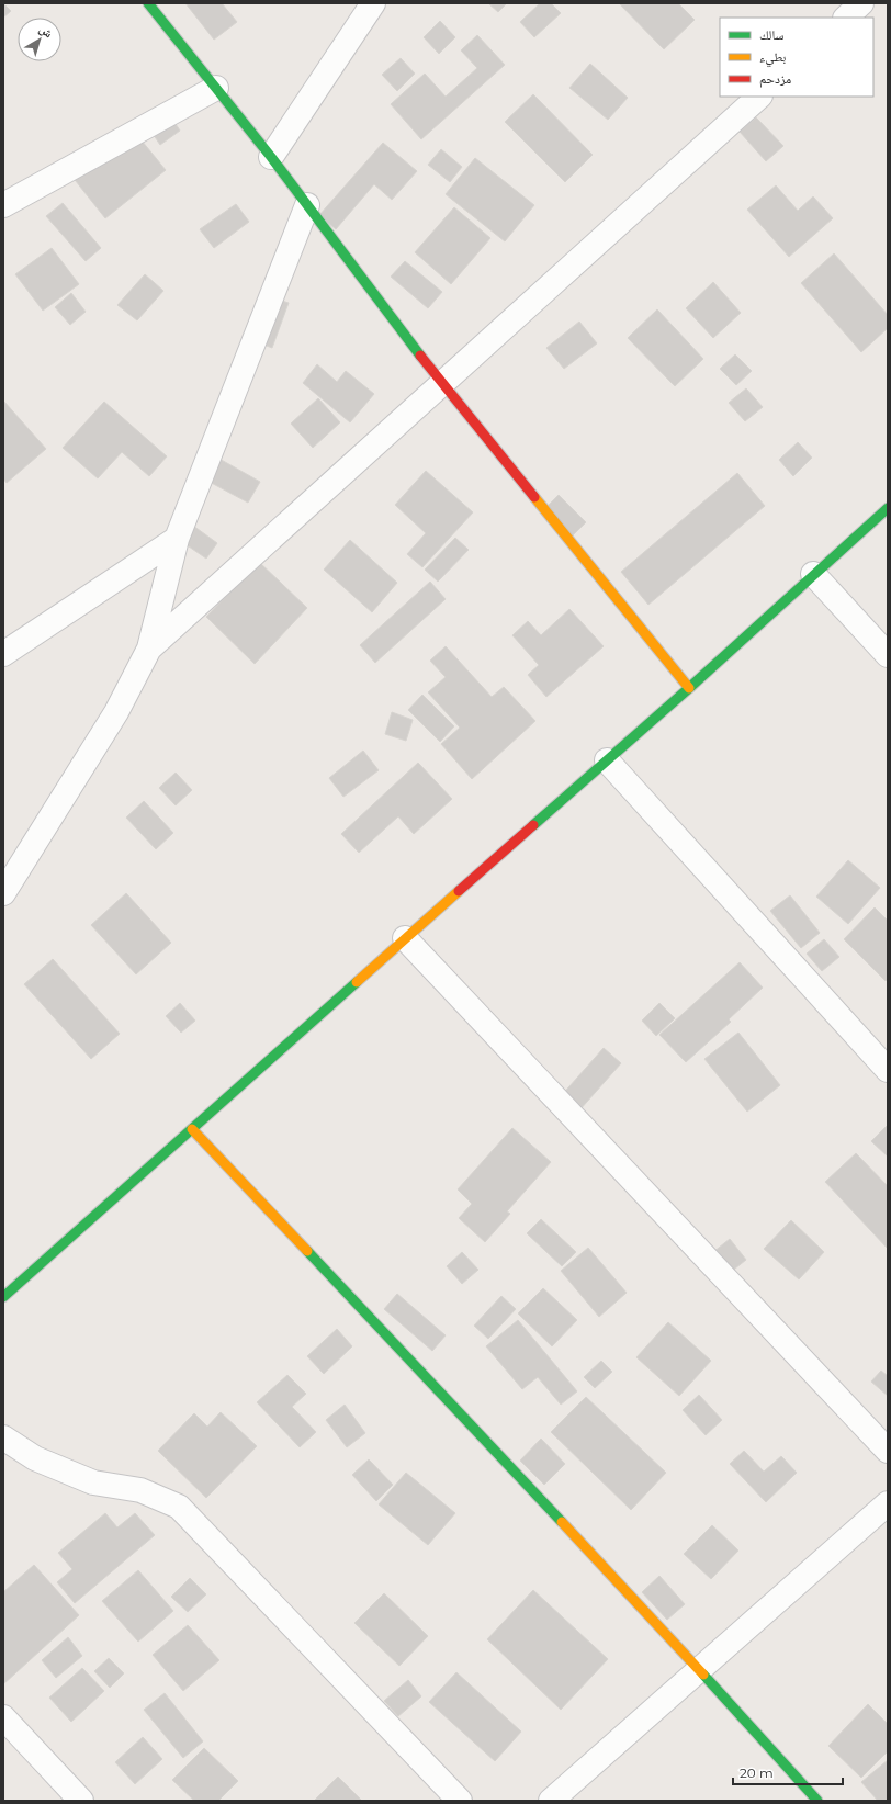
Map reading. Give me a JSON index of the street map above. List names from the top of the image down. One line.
{"legend":["سالك","بطيء","مزدحم"],"scale_bar":"20 m","north":"top right"}
